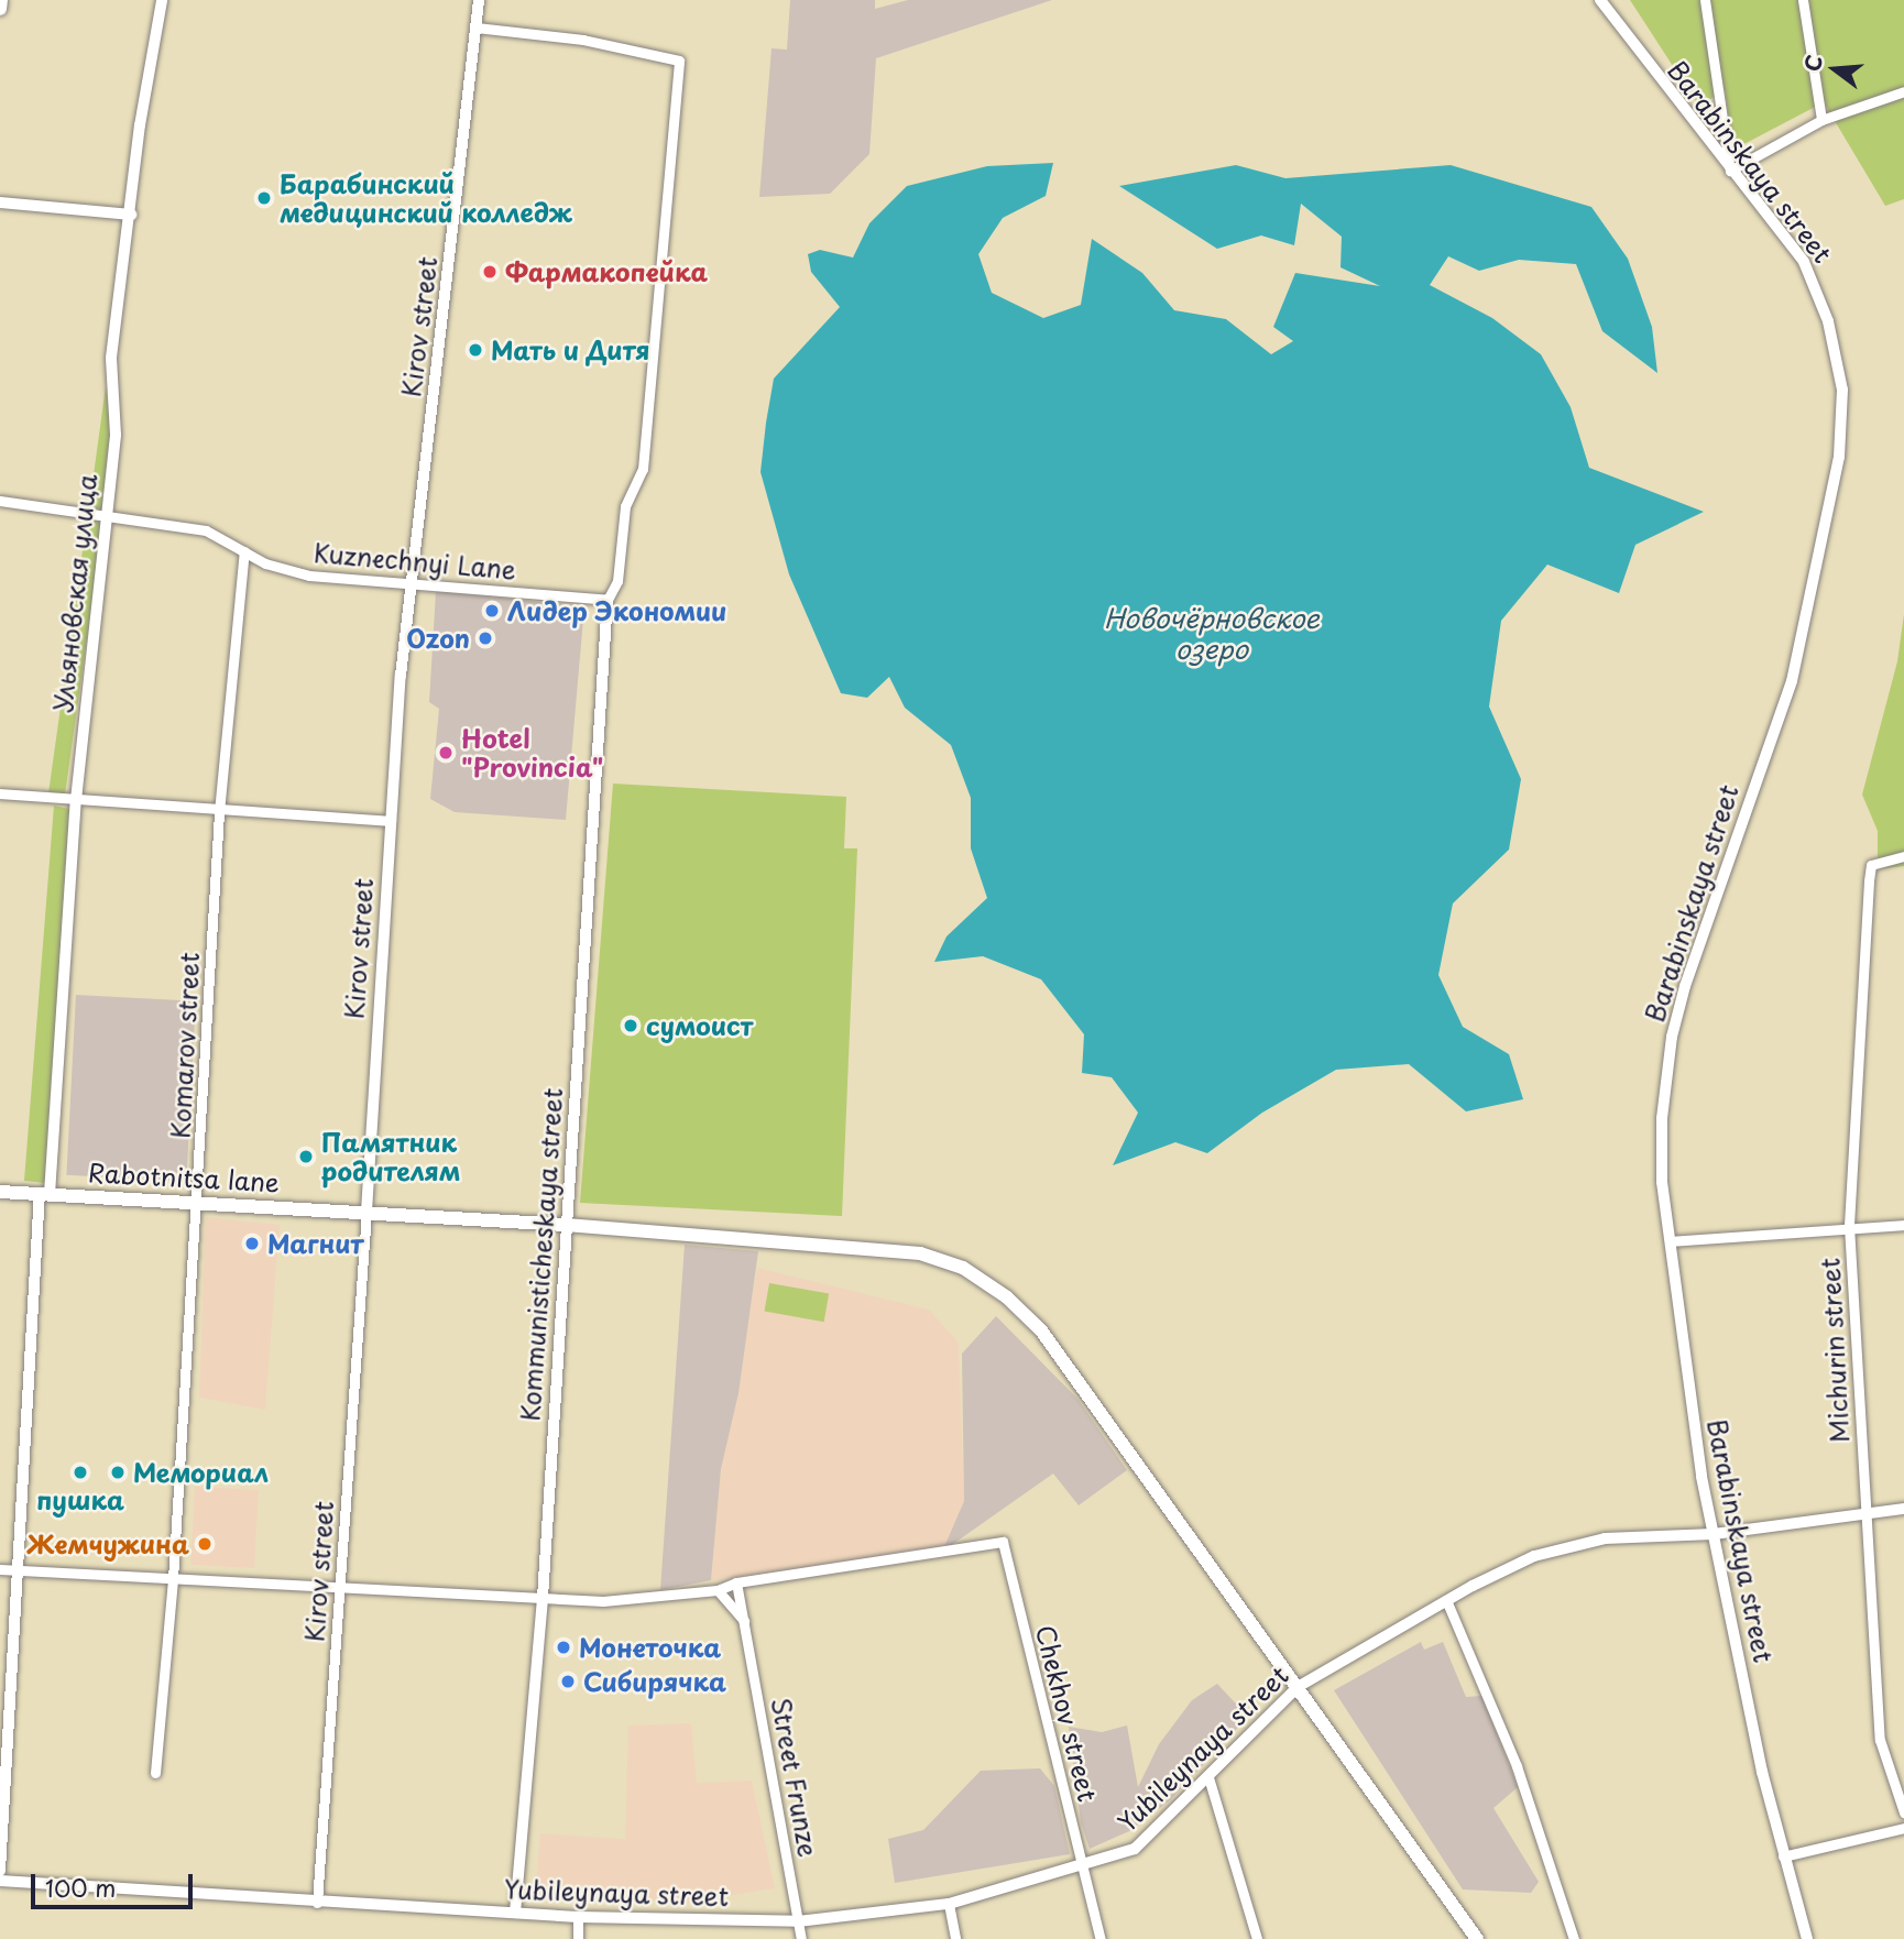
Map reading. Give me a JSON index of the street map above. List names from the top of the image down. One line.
{"streets":{"main road":["Rabotnitsa lane"],"street":["Barabinskaya street","Kirov street","Kuznechnyi Lane","Ульяновская улица","Komarov street","Kommunisticheskaya street","Michurin street","Chekhov street","Yubileynaya street","Street Frunze"]},"crossings":[["Barabinskaya street","Yubileynaya street"],["Kirov street","Kuznechnyi Lane"],["Kirov street","Rabotnitsa lane"],["Kirov street","Yubileynaya street"],["Kuznechnyi Lane","Ульяновская улица"],["Kuznechnyi Lane","Komarov street"],["Kuznechnyi Lane","Kommunisticheskaya street"],["Ульяновская улица","Rabotnitsa lane"],["Komarov street","Rabotnitsa lane"],["Rabotnitsa lane","Kommunisticheskaya street"],["Rabotnitsa lane","Yubileynaya street"],["Kommunisticheskaya street","Yubileynaya street"],["Michurin street","Yubileynaya street"],["Chekhov street","Yubileynaya street"],["Chekhov street","Street Frunze"],["Yubileynaya street","Street Frunze"]],"water":["Новочёрновское озеро"],"places":["Барабинский медицинский колледж","Фармакопейка","Мать и Дитя","Лидер Экономии","Ozon","Hotel \"Provincia\"","сумоист","Памятник родителям","Магнит","пушка","Мемориал","Жемчужина","Монеточка","Сибирячка"],"scale_bar":"100 m","north":"left"}
